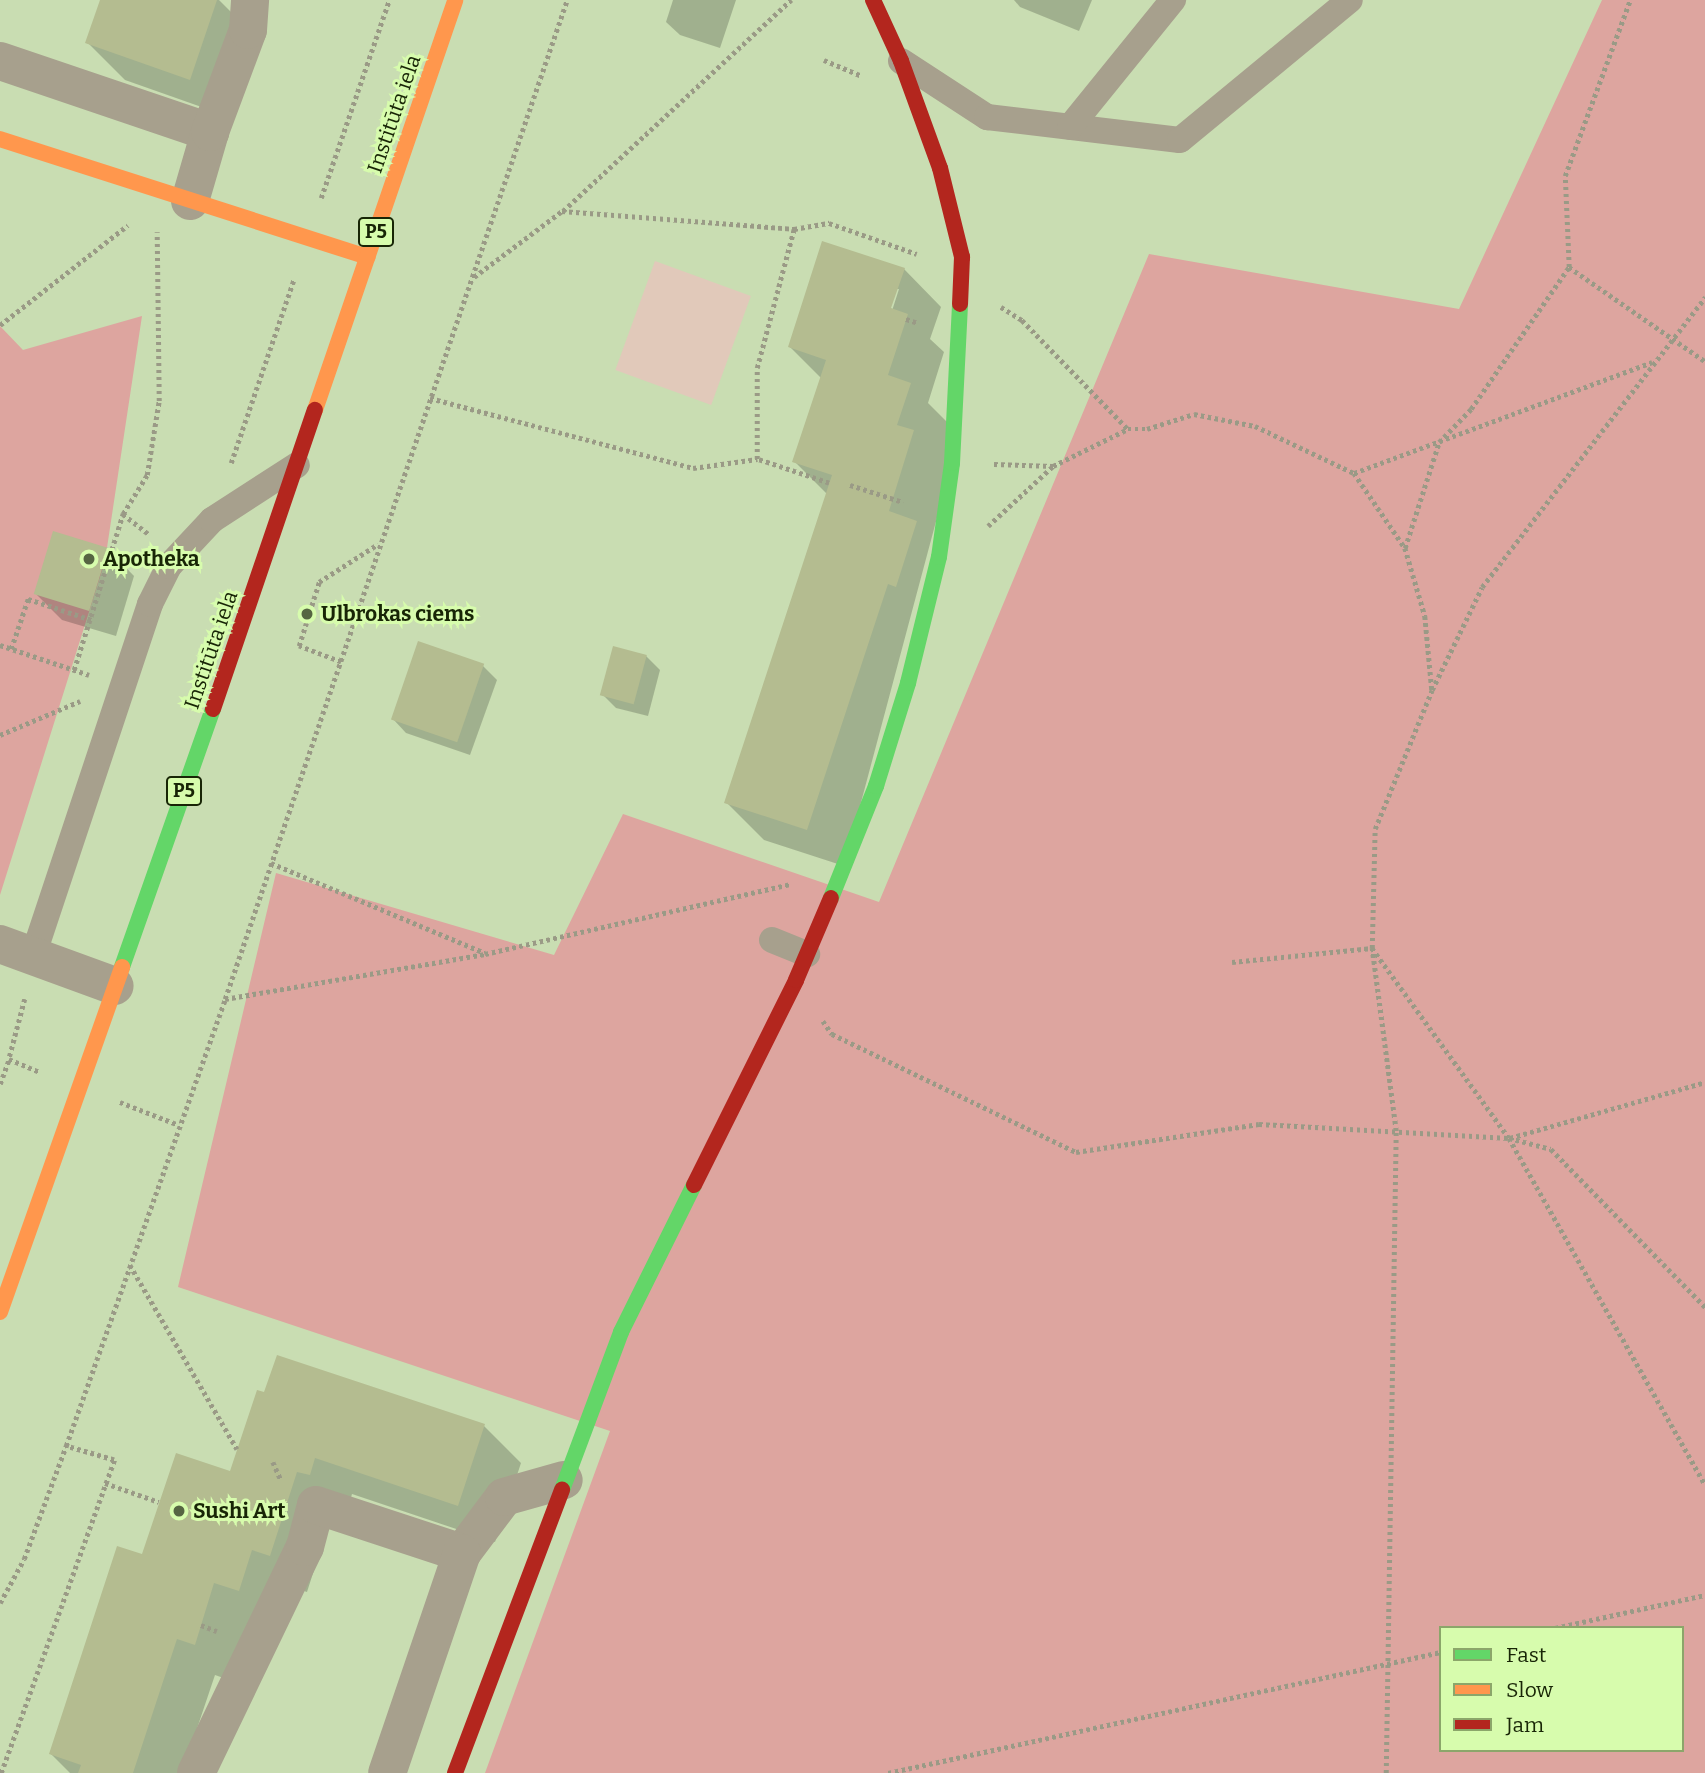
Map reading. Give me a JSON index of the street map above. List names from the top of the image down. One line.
{"streets":{"street":["Institūta iela","P5"]},"places":["Apotheka","Ulbrokas ciems","Sushi Art"],"legend":["Fast","Slow","Jam"]}
